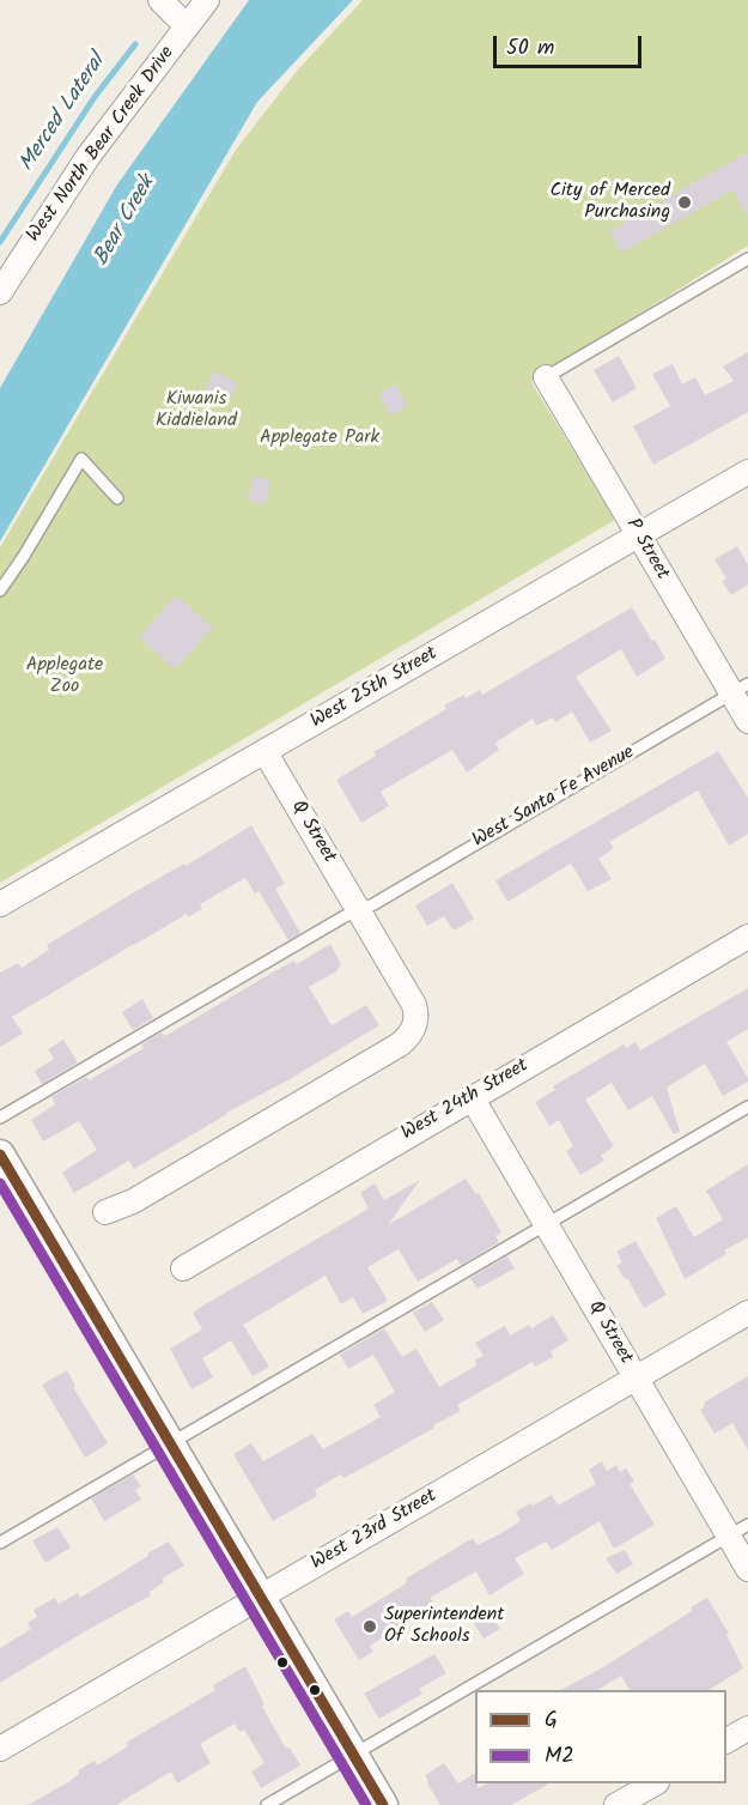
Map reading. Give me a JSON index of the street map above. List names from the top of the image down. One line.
{"streets":{"street":["West North Bear Creek Drive","P Street","West 25th Street","Q Street","West 24th Street","West 23rd Street"],"lane":["West Santa Fe Avenue"]},"crossings":[["P Street","West 25th Street"],["P Street","West Santa Fe Avenue"],["West 25th Street","Q Street"],["West Santa Fe Avenue","Q Street"],["Q Street","West 24th Street"],["Q Street","West 23rd Street"]],"water":["Merced Lateral","Bear Creek"],"parks":["Kiwanis Kiddieland","Applegate Park","Applegate Zoo"],"places":["City of Merced Purchasing","Superintendent Of Schools"],"lines":["transit line G","transit line M2"],"legend":["G","M2"],"scale_bar":"50 m"}
